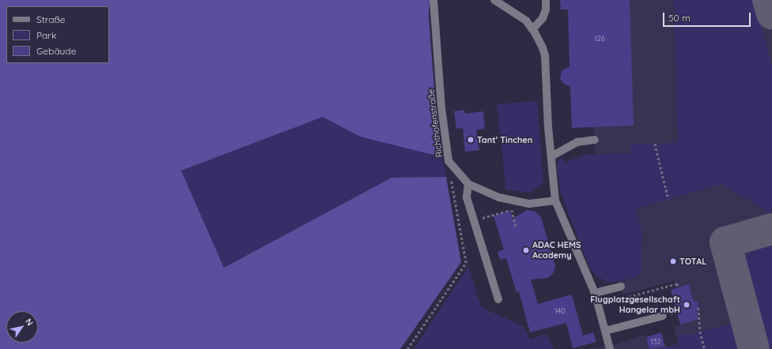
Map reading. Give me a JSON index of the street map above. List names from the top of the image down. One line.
{"streets":{"street":["Richthofenstraße"]},"places":["Tant' Tinchen","ADAC HEMS Academy","TOTAL","Flugplatzgesellschaft Hangelar mbH"],"house_numbers":["126","140","132"],"legend":["Straße","Park","Gebäude"],"scale_bar":"50 m","north":"top right"}
